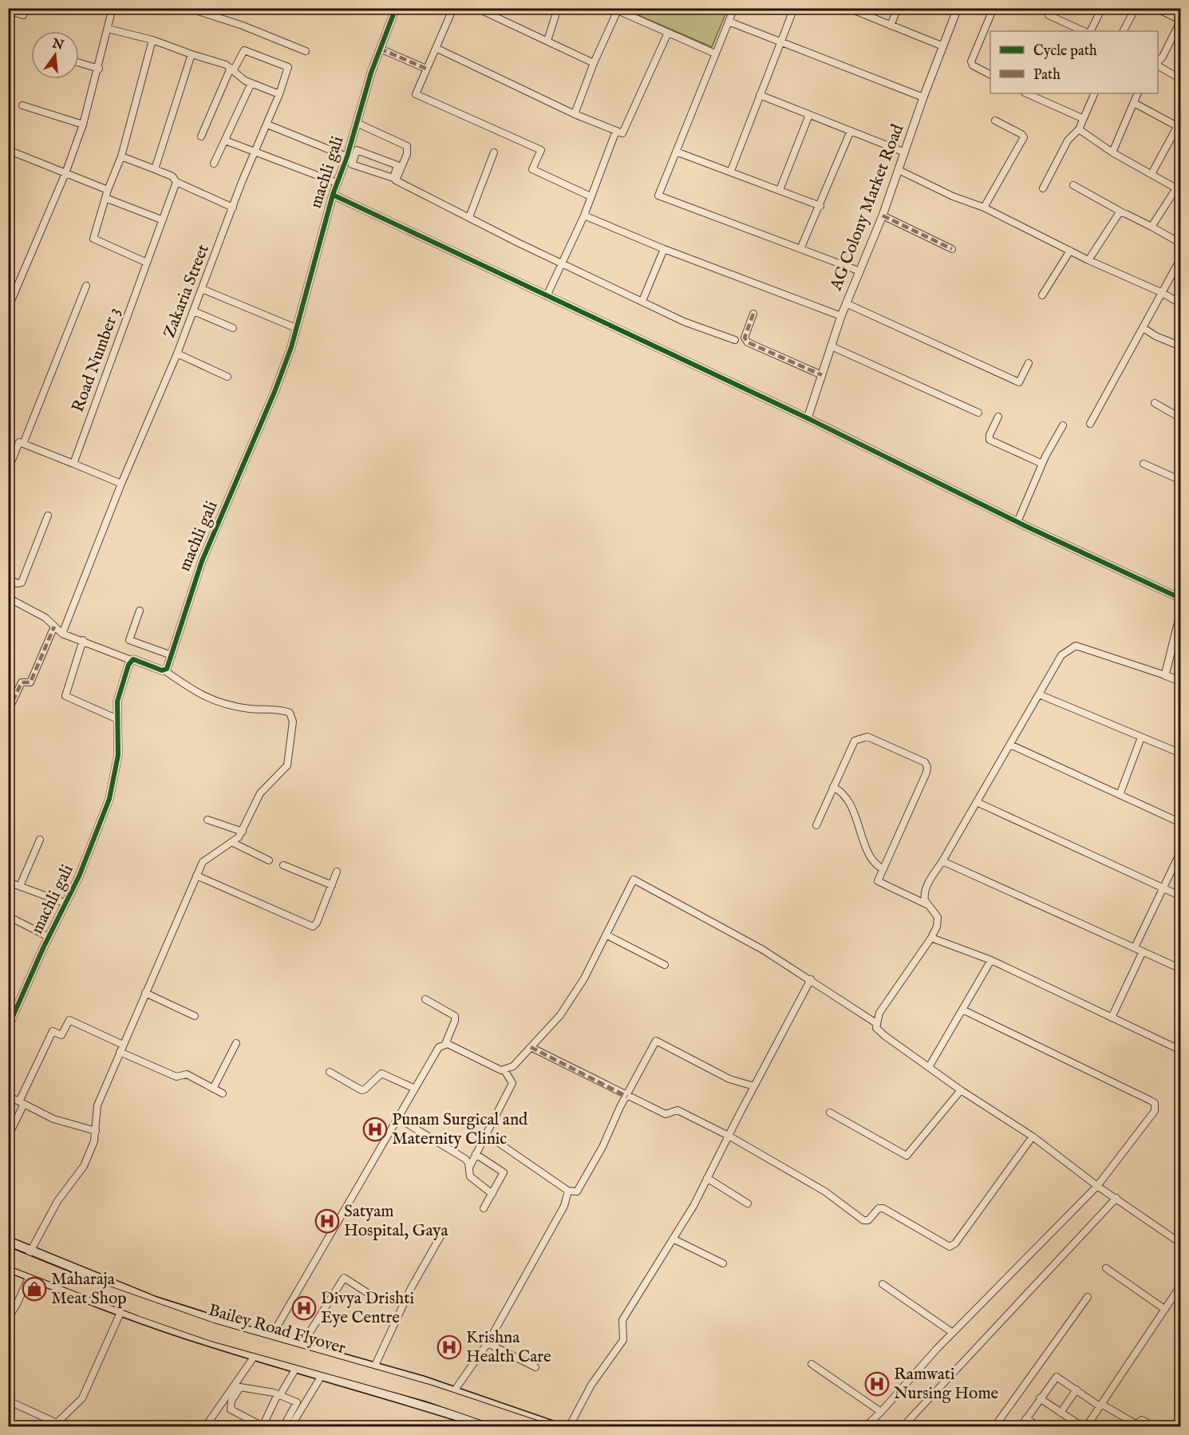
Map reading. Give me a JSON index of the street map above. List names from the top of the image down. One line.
{"streets":{"highway":["Bailey Road Flyover"],"street":["machli gali","AG Colony Market Road","Zakaria Street","Road Number 3"]},"places":{"hospital":["Punam Surgical and Maternity Clinic","Satyam Hospital, Gaya","Divya Drishti Eye Centre","Krishna Health Care","Ramwati Nursing Home"],"shop":["Maharaja Meat Shop"]},"legend":["Cycle path","Path"],"north":"top"}
